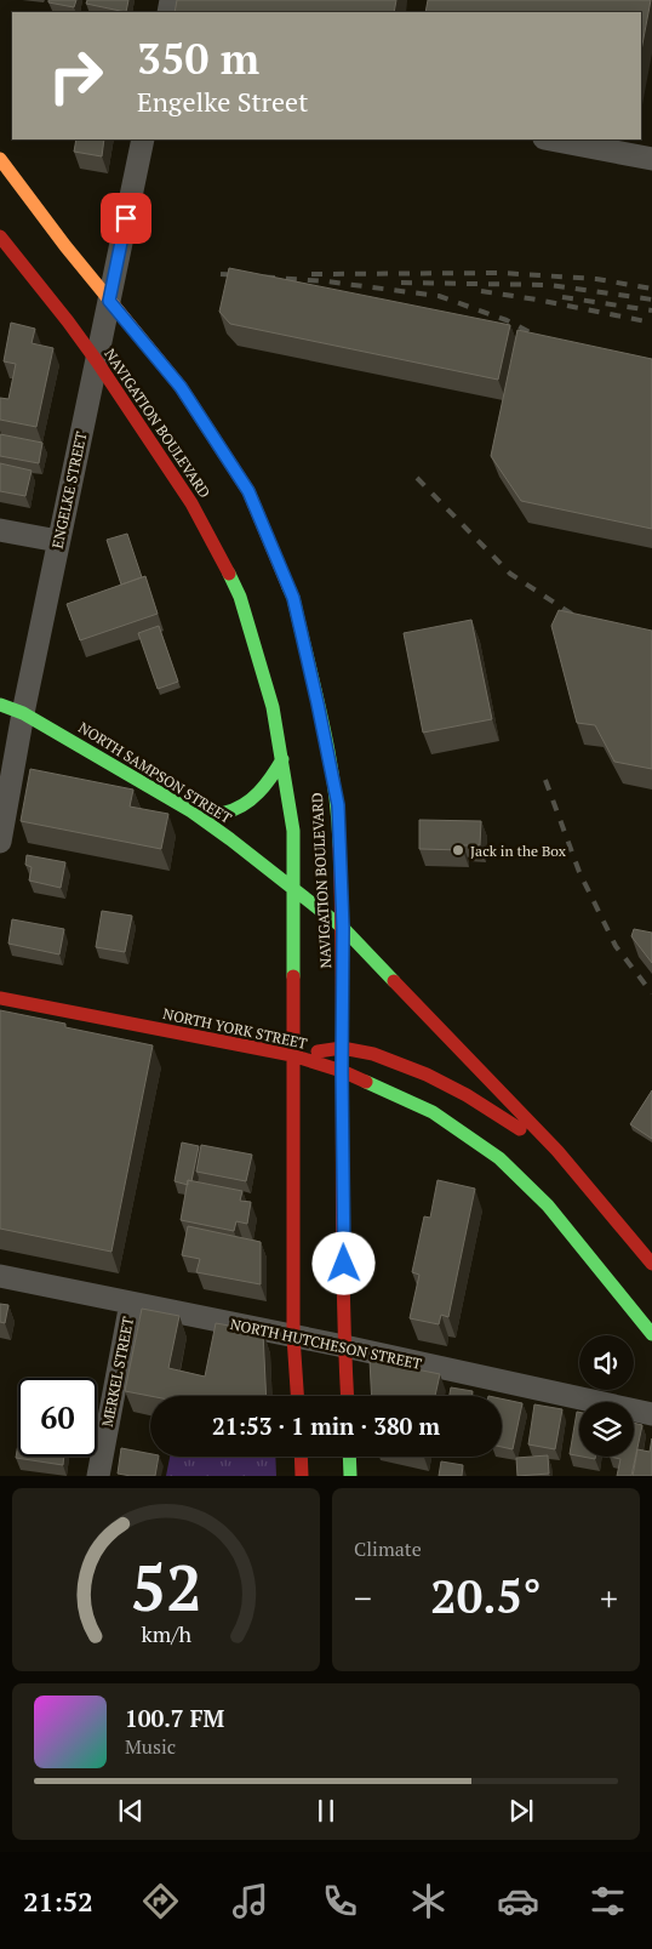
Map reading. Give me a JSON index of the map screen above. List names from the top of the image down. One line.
{"streets":{"main road":["NAVIGATION BOULEVARD","NORTH SAMPSON STREET","NORTH YORK STREET"],"street":["ENGELKE STREET","NORTH HUTCHESON STREET","MERKEL STREET"]},"crossings":[["NAVIGATION BOULEVARD","ENGELKE STREET"],["NAVIGATION BOULEVARD","NORTH SAMPSON STREET"],["NAVIGATION BOULEVARD","NORTH YORK STREET"],["NAVIGATION BOULEVARD","NORTH HUTCHESON STREET"],["ENGELKE STREET","NORTH SAMPSON STREET"],["NORTH HUTCHESON STREET","MERKEL STREET"]],"places":["Jack in the Box"],"page":{"turn":["350 m","Engelke Street"],"limit":"60","trip":"21:53 · 1 min · 380 m","tile":"Climate","heat":["−","20.5°","+"],"song":["100.7 FM","Music"],"tabs":"21:52","gauge":["52","km/h"]}}
